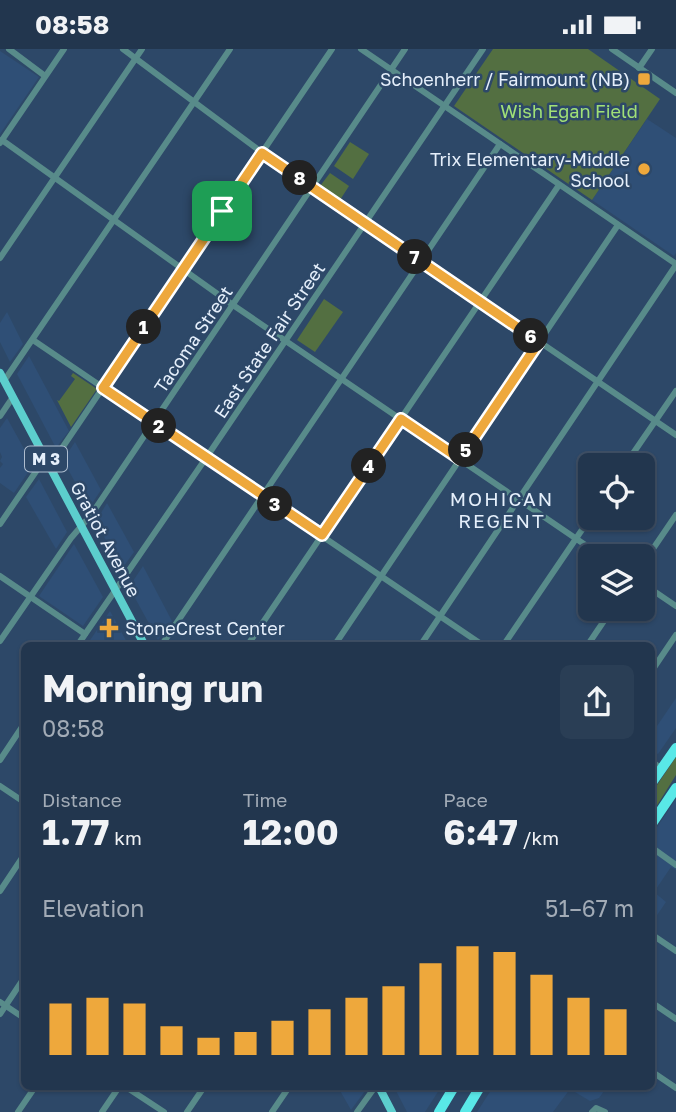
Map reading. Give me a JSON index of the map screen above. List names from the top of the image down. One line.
{"streets":{"main road":["M 3","Gratiot Avenue"],"street":["Tacoma Street","East State Fair Street"]},"crossings":[["Tacoma Street","Gratiot Avenue"],["East State Fair Street","Gratiot Avenue"]],"districts":["MOHICAN REGENT"],"parks":["Wish Egan Field"],"places":{"transit":["Schoenherr / Fairmount (NB)"],"other":["Trix Elementary-Middle School"],"health":["StoneCrest Center"]},"page":{"status":"08:58","pins":["8","7","1","6","2","5","4","3"],"heading":["Morning run","08:58"],"stats":[["Distance","1.77 km"],["Time","12:00"],["Pace","6:47 /km"]],"chart":["Elevation","51–67 m"]}}
